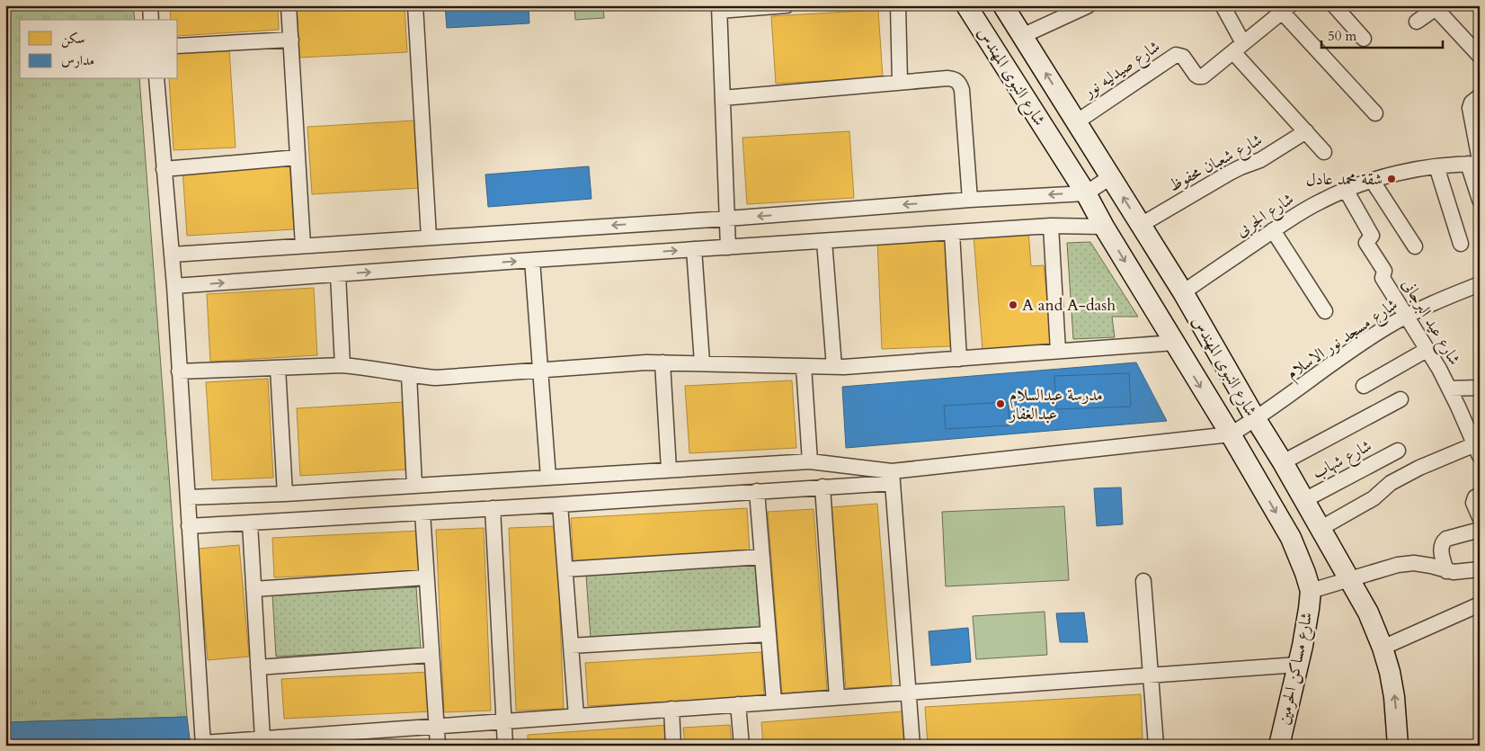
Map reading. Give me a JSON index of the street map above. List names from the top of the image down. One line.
{"streets":{"street":["شارع صيدليه نور","شارع النبوى المهندس","شارع شعبان محفوظ","شارع الجربى","شارع عيد البرجانى","شارع مسجد نور الاسلام","شارع شهاب","شارع مساكن الحرمين"]},"crossings":[["شارع صيدليه نور","شارع النبوى المهندس"],["شارع النبوى المهندس","شارع شعبان محفوظ"],["شارع النبوى المهندس","شارع الجربى"],["شارع النبوى المهندس","شارع مسجد نور الاسلام"],["شارع النبوى المهندس","شارع شهاب"],["شارع النبوى المهندس","شارع مساكن الحرمين"],["شارع الجربى","شارع عيد البرجانى"],["شارع عيد البرجانى","شارع مسجد نور الاسلام"]],"places":["شقة محمد عادل","A and A-dash","مدرسة عبدالسلام عبدالغفار"],"legend":["سكن","مدارس"],"scale_bar":"50 m"}
